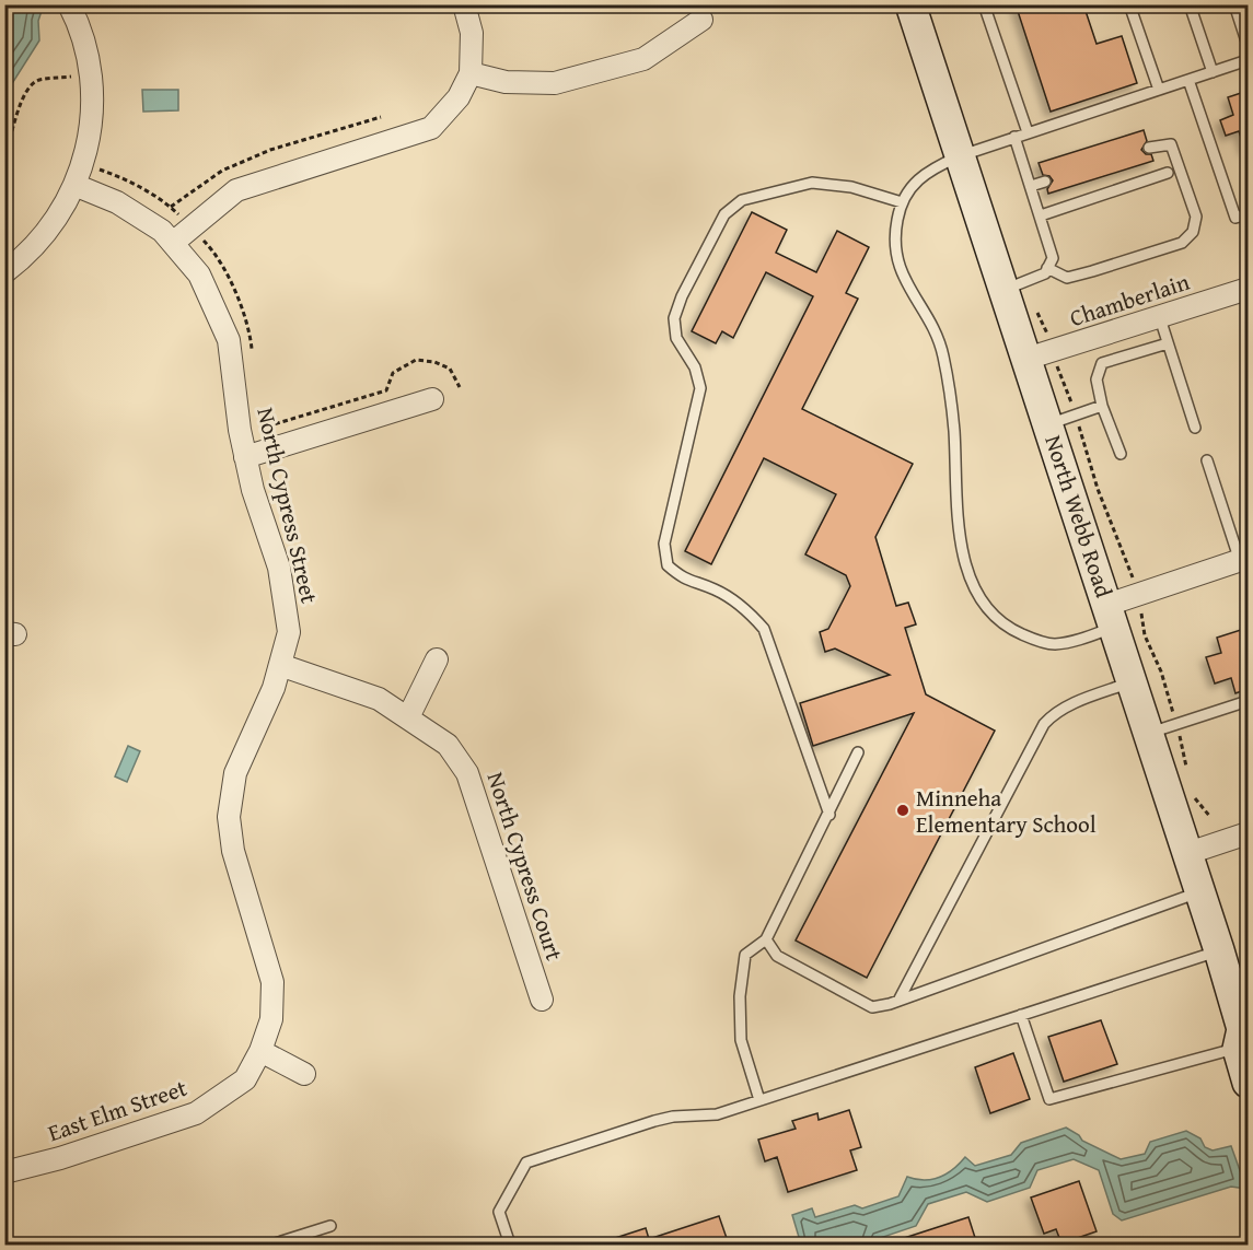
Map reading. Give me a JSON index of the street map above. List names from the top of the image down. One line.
{"streets":{"main road":["North Webb Road"],"street":["Chamberlain","North Cypress Street","North Cypress Court","East Elm Street"]},"crossings":[["Chamberlain","North Webb Road"],["North Cypress Street","North Cypress Court"],["North Cypress Street","East Elm Street"]],"places":["Minneha Elementary School"]}
